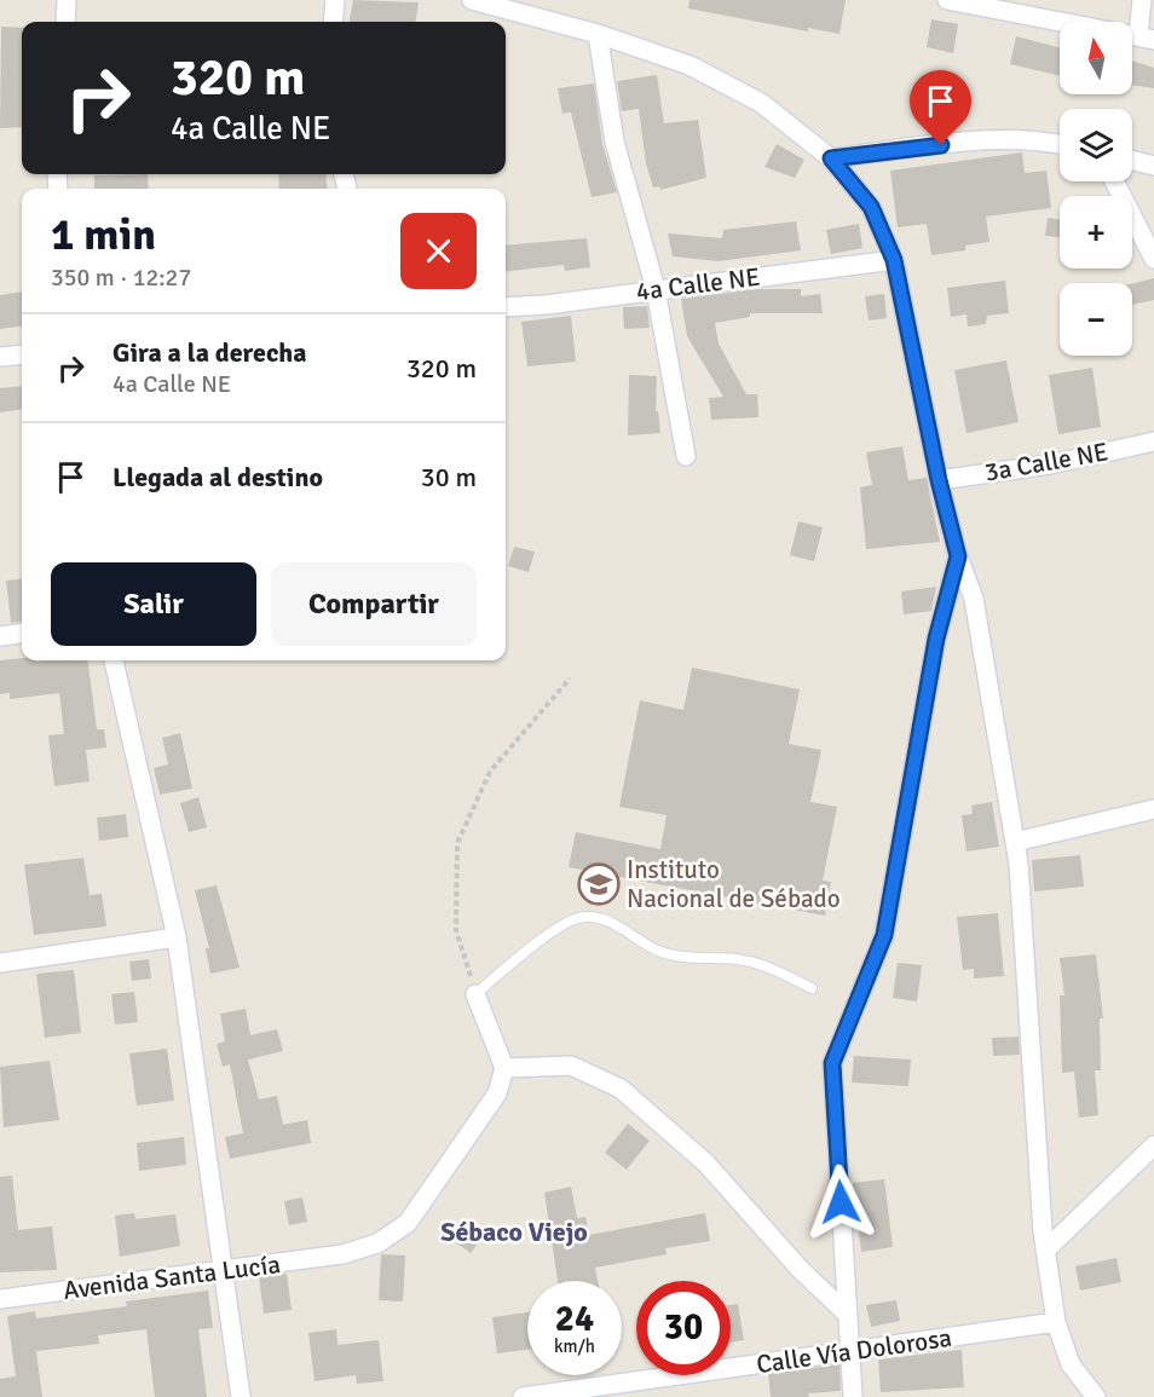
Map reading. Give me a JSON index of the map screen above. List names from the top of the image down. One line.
{"streets":{"street":["4a Calle NE","3a Calle NE","Avenida Santa Lucía","Calle Vía Dolorosa"]},"districts":["Sébaco Viejo"],"places":{"school or university":["Instituto Nacional de Sébado"]},"north":"top","page":{"map_buttons":["+","−"],"turn":["320 m","4a Calle NE"],"heading":["1 min","350 m · 12:27"],"list":[{"name":"Gira a la derecha","note":"4a Calle NE","value":"320 m"},{"name":"Llegada al destino","value":"30 m"}],"buttons":["Salir","Compartir"],"speed":"24 km/h","limit":"30"}}
